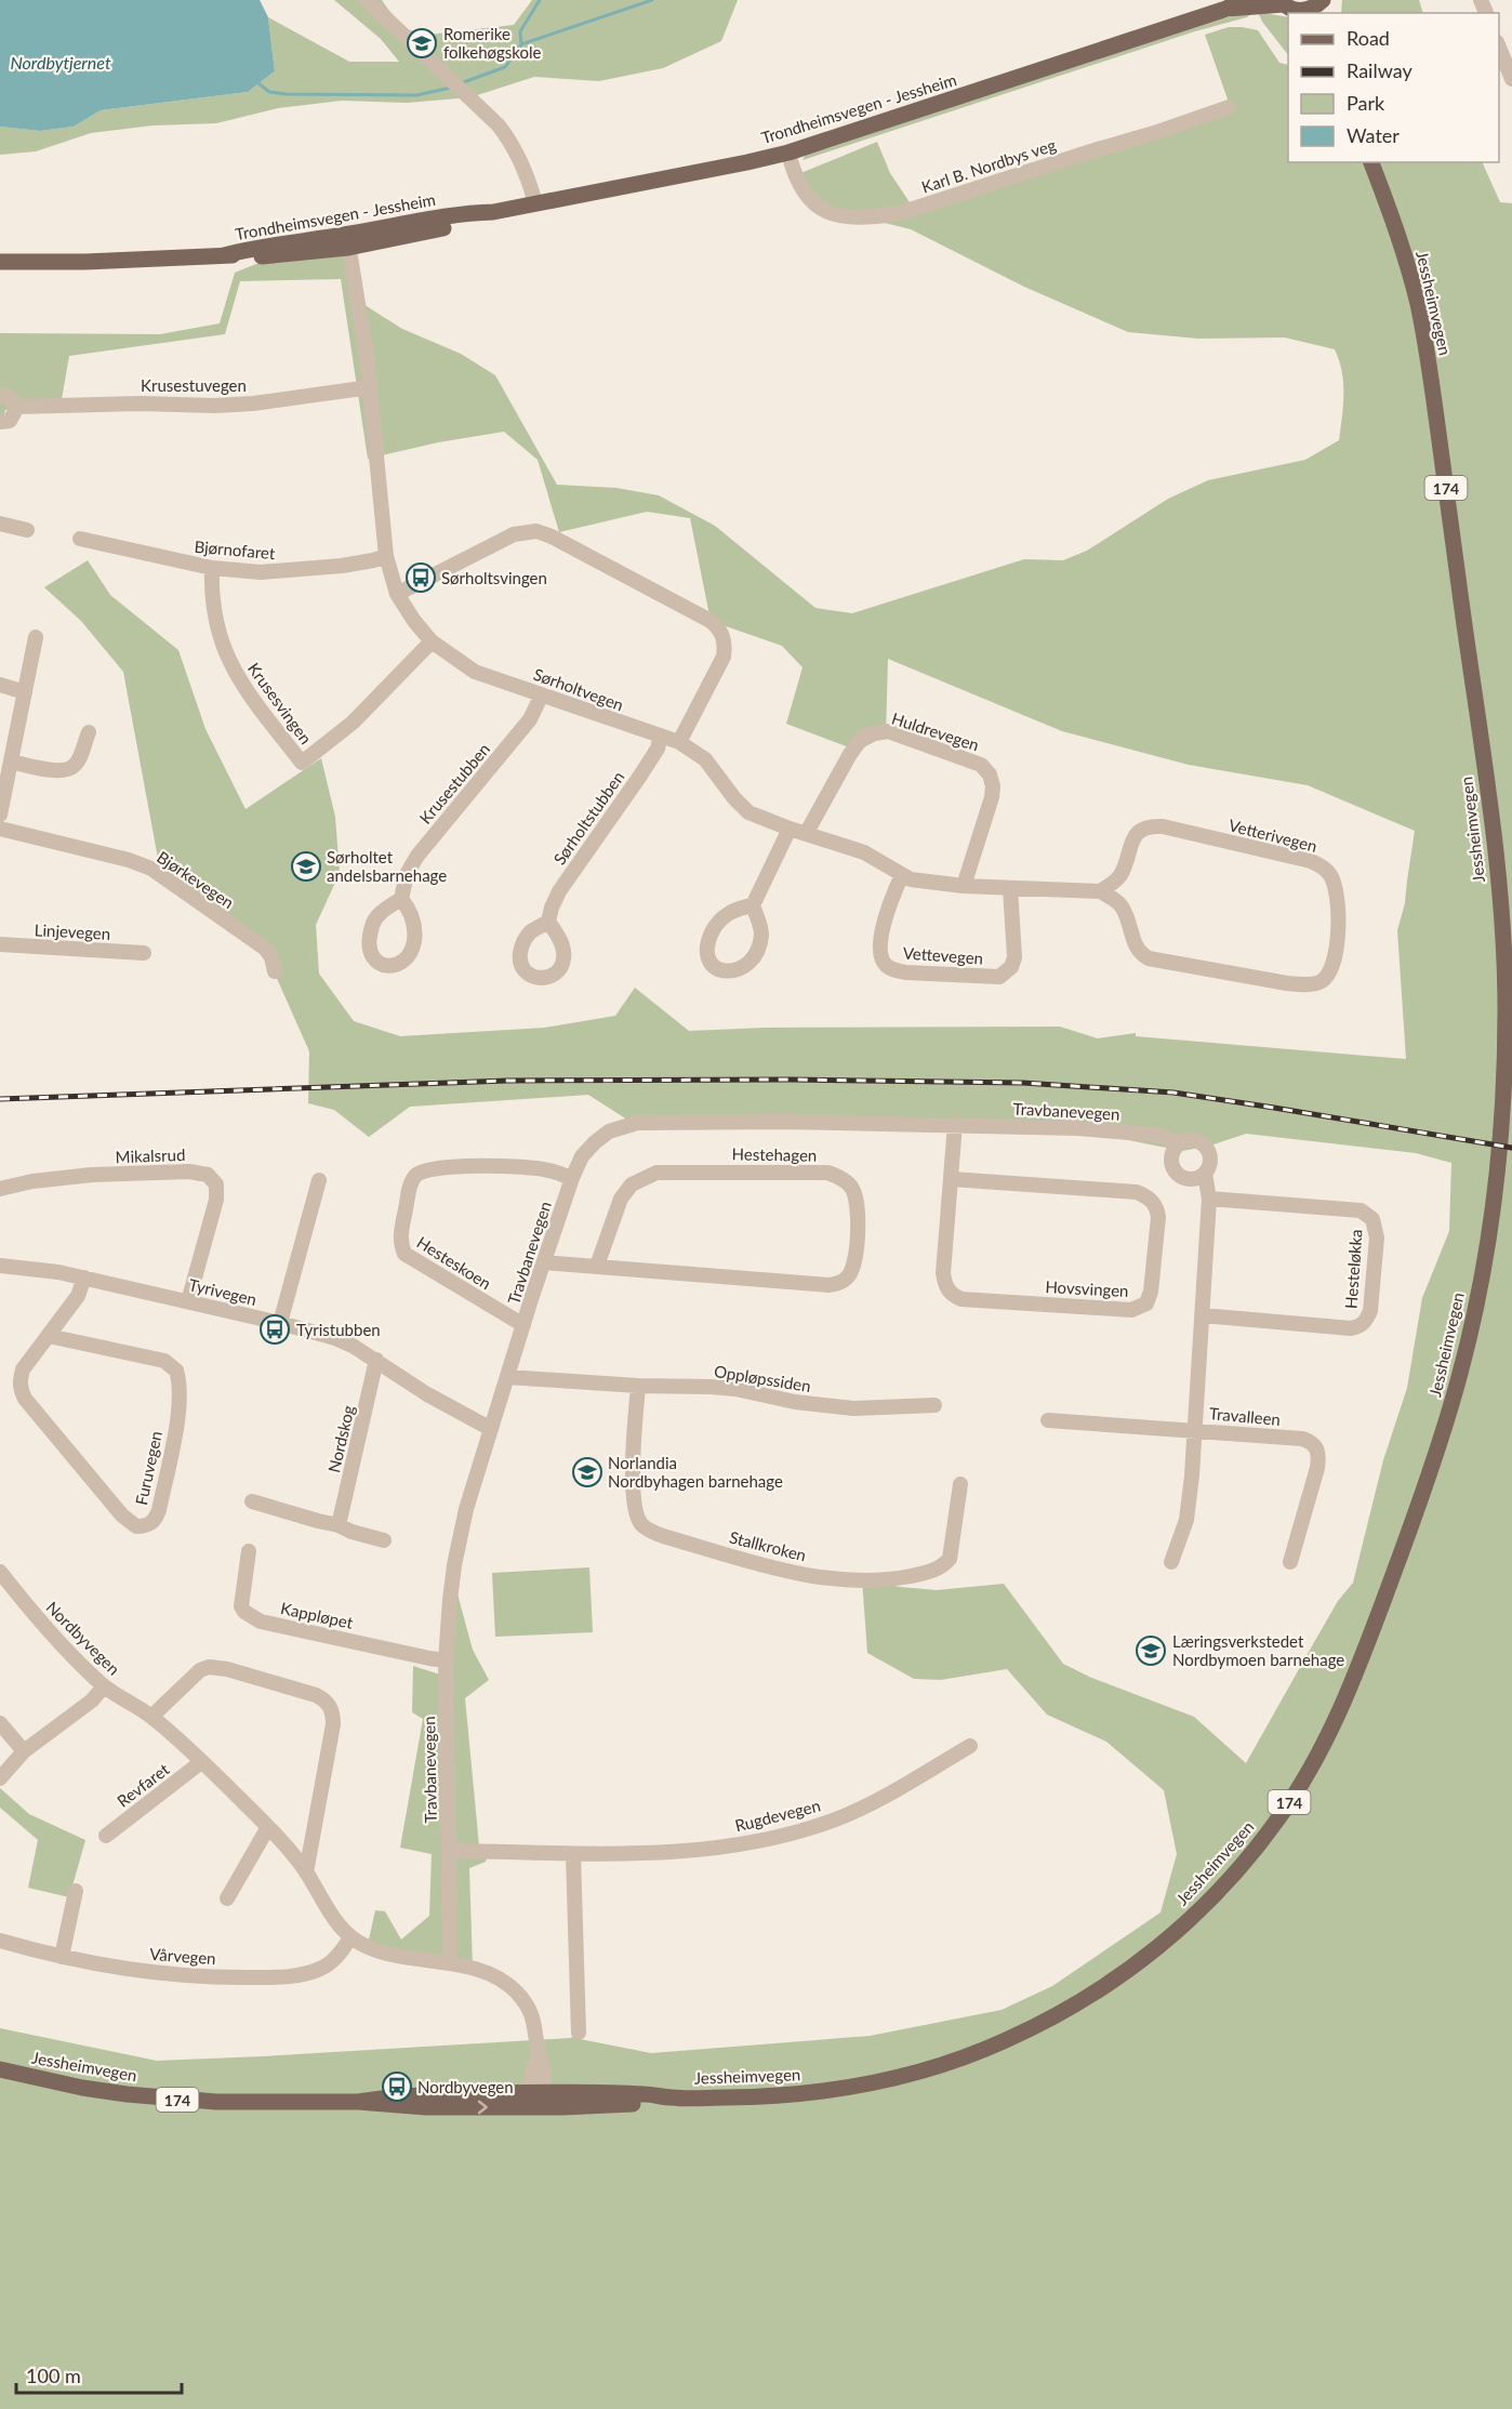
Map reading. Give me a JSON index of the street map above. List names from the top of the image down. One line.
{"streets":{"main road":["Trondheimsvegen - Jessheim","Jessheimvegen","174"],"street":["Karl B. Nordbys veg","Krusestuvegen","Bjørnofaret","Sørholtvegen","Krusesvingen","Huldrevegen","Krusestubben","Sørholtstubben","Vetterivegen","Bjørkevegen","Linjevegen","Vettevegen","Travbanevegen","Hestehagen","Mikalsrud","Hesteskoen","Hesteløkka","Hovsvingen","Tyrivegen","Oppløpssiden","Travalleen","Nordskog","Furuvegen","Stallkroken","Kappløpet","Nordbyvegen","Revfaret","Rugdevegen","Vårvegen"]},"crossings":[["Trondheimsvegen - Jessheim","Karl B. Nordbys veg"],["Trondheimsvegen - Jessheim","Sørholtvegen"],["Jessheimvegen","Nordbyvegen"],["Krusestuvegen","Sørholtvegen"],["Bjørnofaret","Sørholtvegen"],["Bjørnofaret","Krusesvingen"],["Sørholtvegen","Krusesvingen"],["Sørholtvegen","Huldrevegen"],["Sørholtvegen","Krusestubben"],["Sørholtvegen","Sørholtstubben"],["Sørholtvegen","Vetterivegen"],["Sørholtvegen","Vettevegen"],["Travbanevegen","Hestehagen"],["Travbanevegen","Hesteskoen"],["Travbanevegen","Hovsvingen"],["Travbanevegen","Tyrivegen"],["Travbanevegen","Oppløpssiden"],["Travbanevegen","Kappløpet"],["Travbanevegen","Nordbyvegen"],["Travbanevegen","Rugdevegen"],["Mikalsrud","Tyrivegen"],["Tyrivegen","Nordskog"],["Tyrivegen","Furuvegen"],["Oppløpssiden","Stallkroken"],["Nordbyvegen","Revfaret"],["Nordbyvegen","Vårvegen"]],"water":["Nordbytjernet"],"places":{"school or university":["Romerike folkehøgskole","Sørholtet andelsbarnehage","Norlandia Nordbyhagen barnehage","Læringsverkstedet Nordbymoen barnehage"],"bus stop":["Sørholtsvingen","Tyristubben","Nordbyvegen"]},"legend":["Road","Railway","Park","Water"],"scale_bar":"100 m"}
